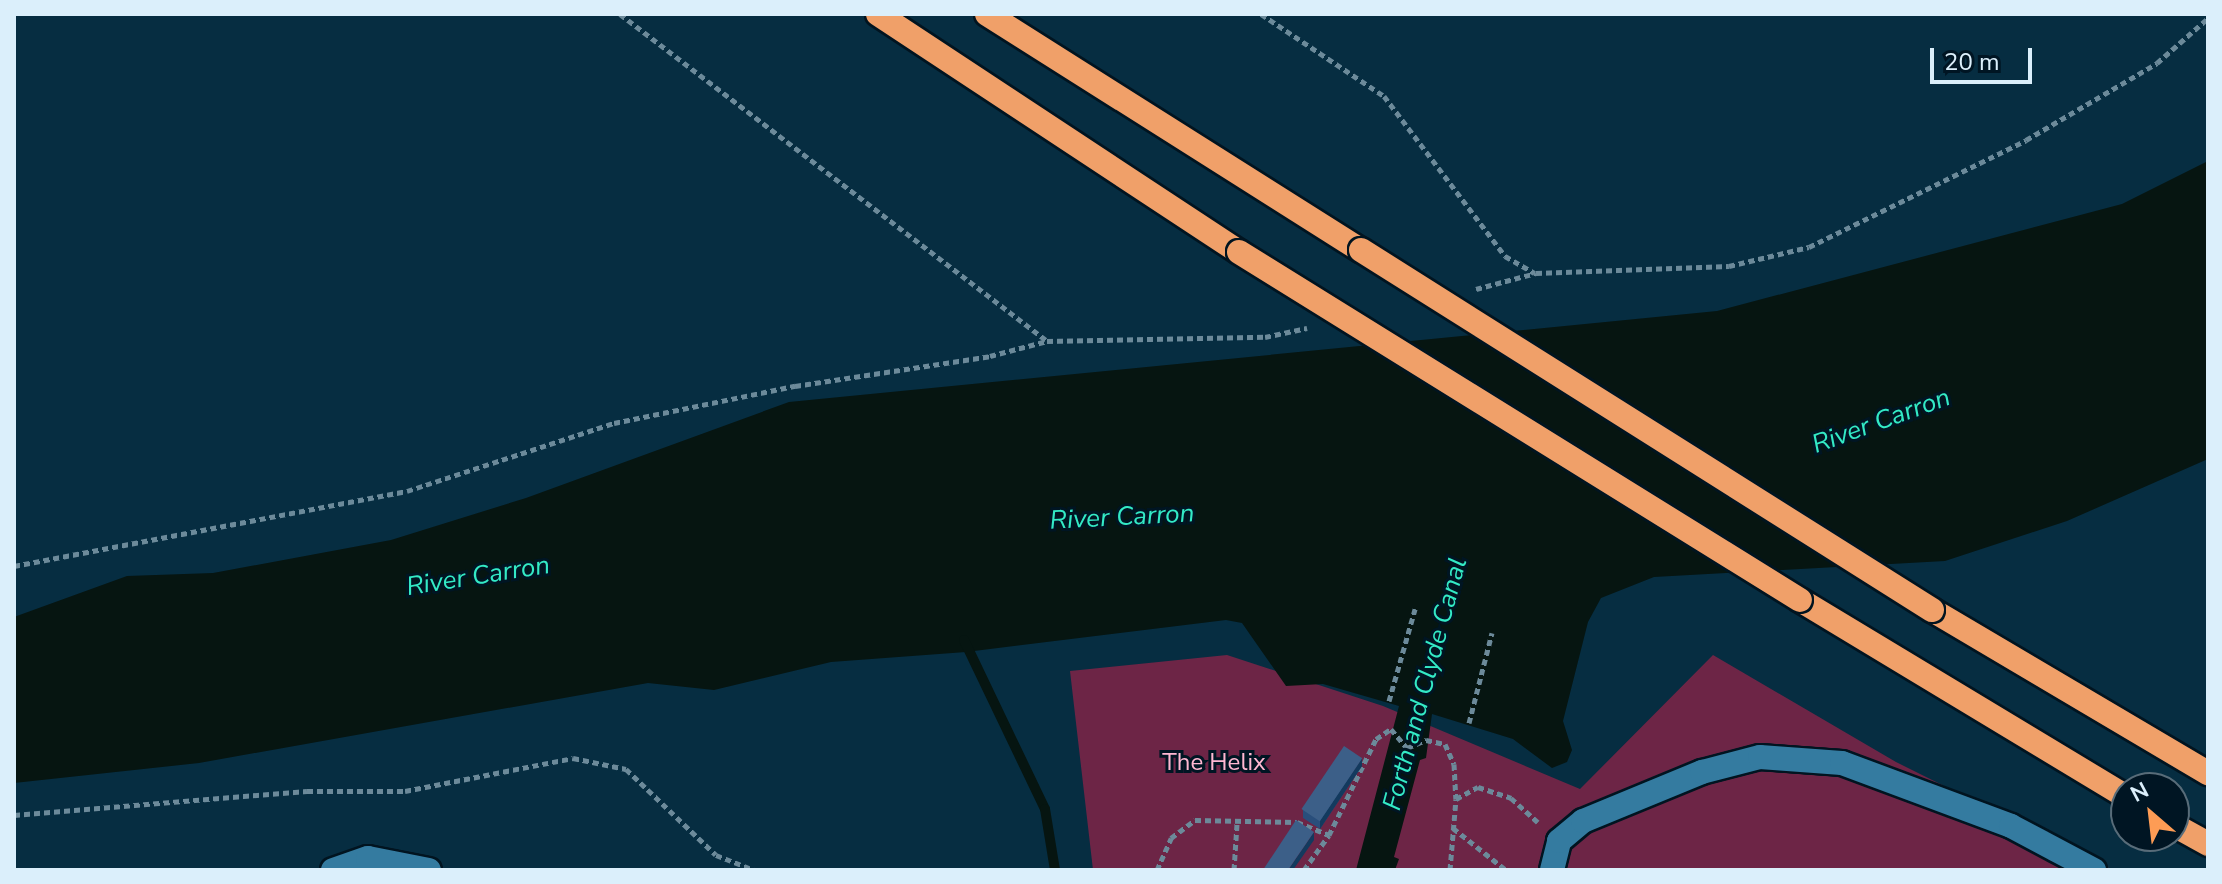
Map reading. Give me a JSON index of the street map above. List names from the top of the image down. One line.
{"water":["River Carron","Forth and Clyde Canal"],"parks":["The Helix"],"scale_bar":"20 m","north":"top left"}
